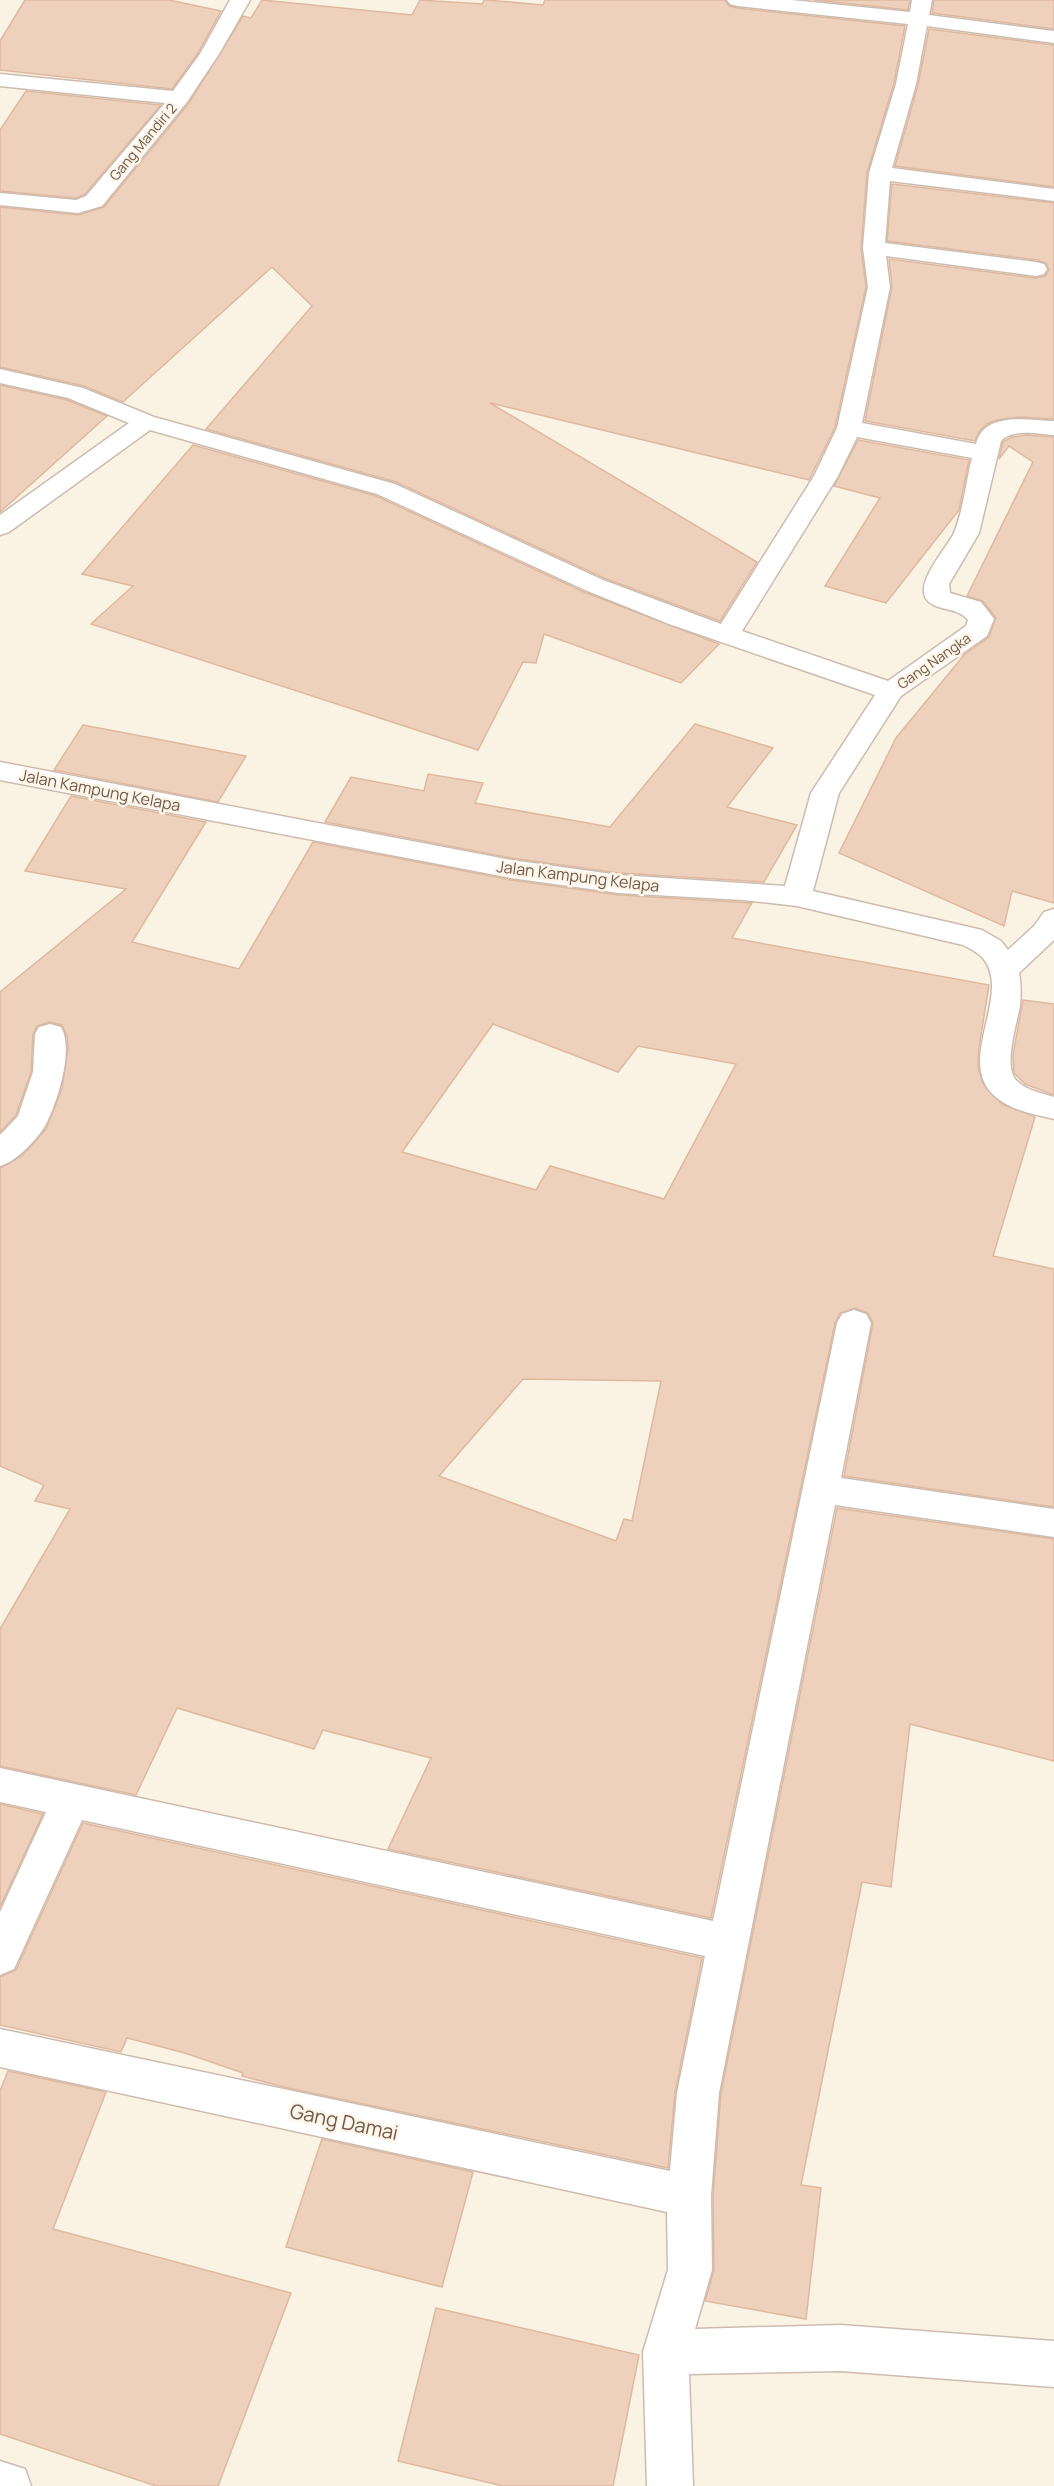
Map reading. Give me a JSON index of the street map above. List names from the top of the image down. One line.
{"streets":{"street":["Gang Mandiri 2","Gang Nangka","Jalan Kampung Kelapa","Gang Damai"]},"crossings":[["Gang Nangka","Jalan Kampung Kelapa"]]}
